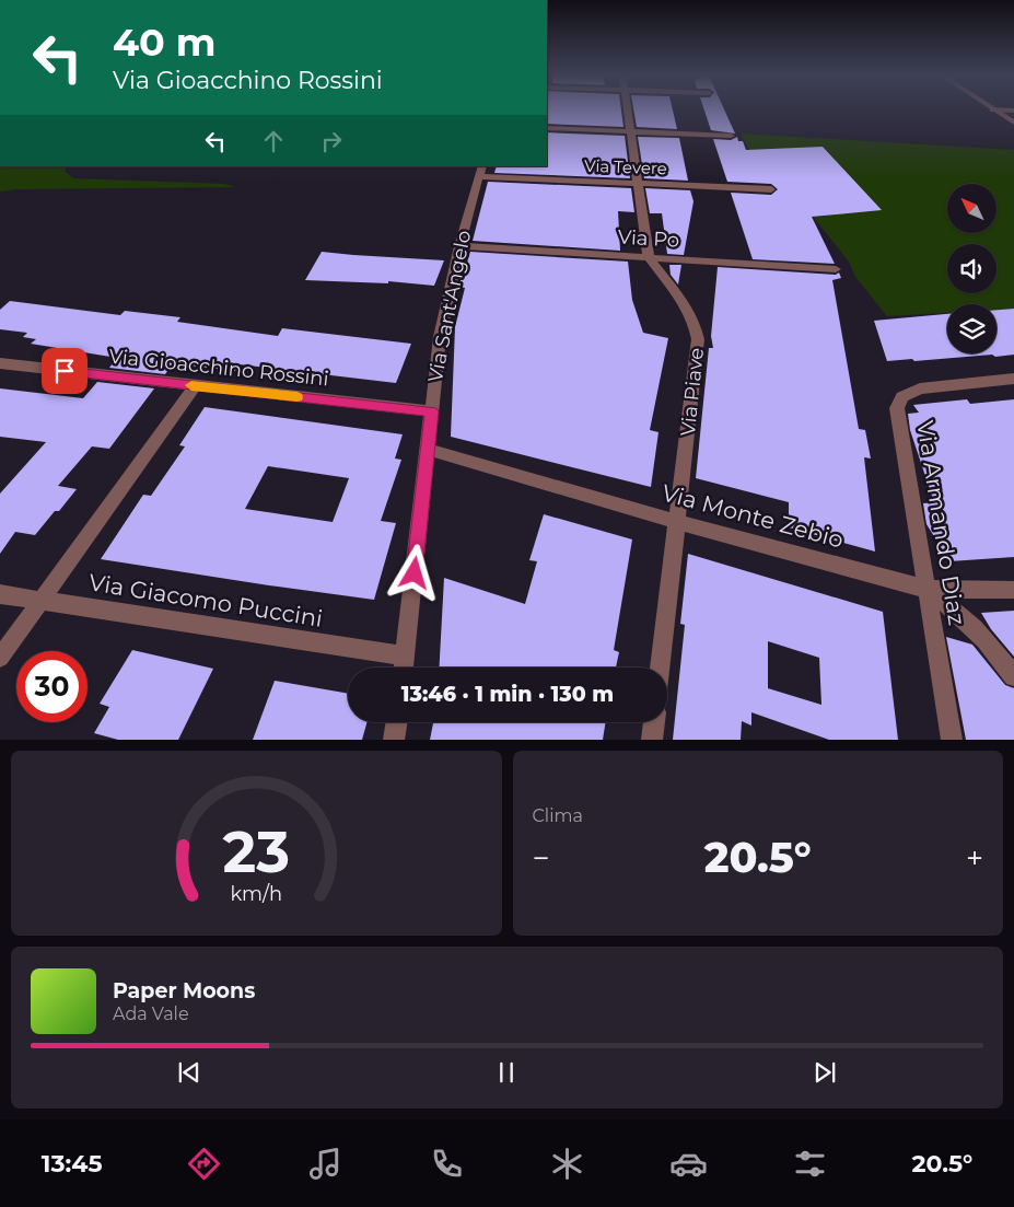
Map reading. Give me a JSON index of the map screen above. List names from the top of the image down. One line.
{"streets":{"street":["Via Tevere","Via Po","Via Sant'Angelo","Via Gioacchino Rossini","Via Piave","Via Monte Zebio","Via Armando Diaz","Via Giacomo Puccini"]},"crossings":[["Via Tevere","Via Sant'Angelo"],["Via Po","Via Sant'Angelo"],["Via Po","Via Piave"],["Via Sant'Angelo","Via Gioacchino Rossini"],["Via Sant'Angelo","Via Monte Zebio"],["Via Sant'Angelo","Via Giacomo Puccini"],["Via Piave","Via Monte Zebio"],["Via Monte Zebio","Via Armando Diaz"]],"north":"top left","page":{"turn":["40 m","Via Gioacchino Rossini"],"limit":"30","trip":"13:46 · 1 min · 130 m","tile":"Clima","heat":["−","20.5°","+"],"song":["Paper Moons","Ada Vale"],"tabs":["13:45","20.5°"],"gauge":["23","km/h"]}}
